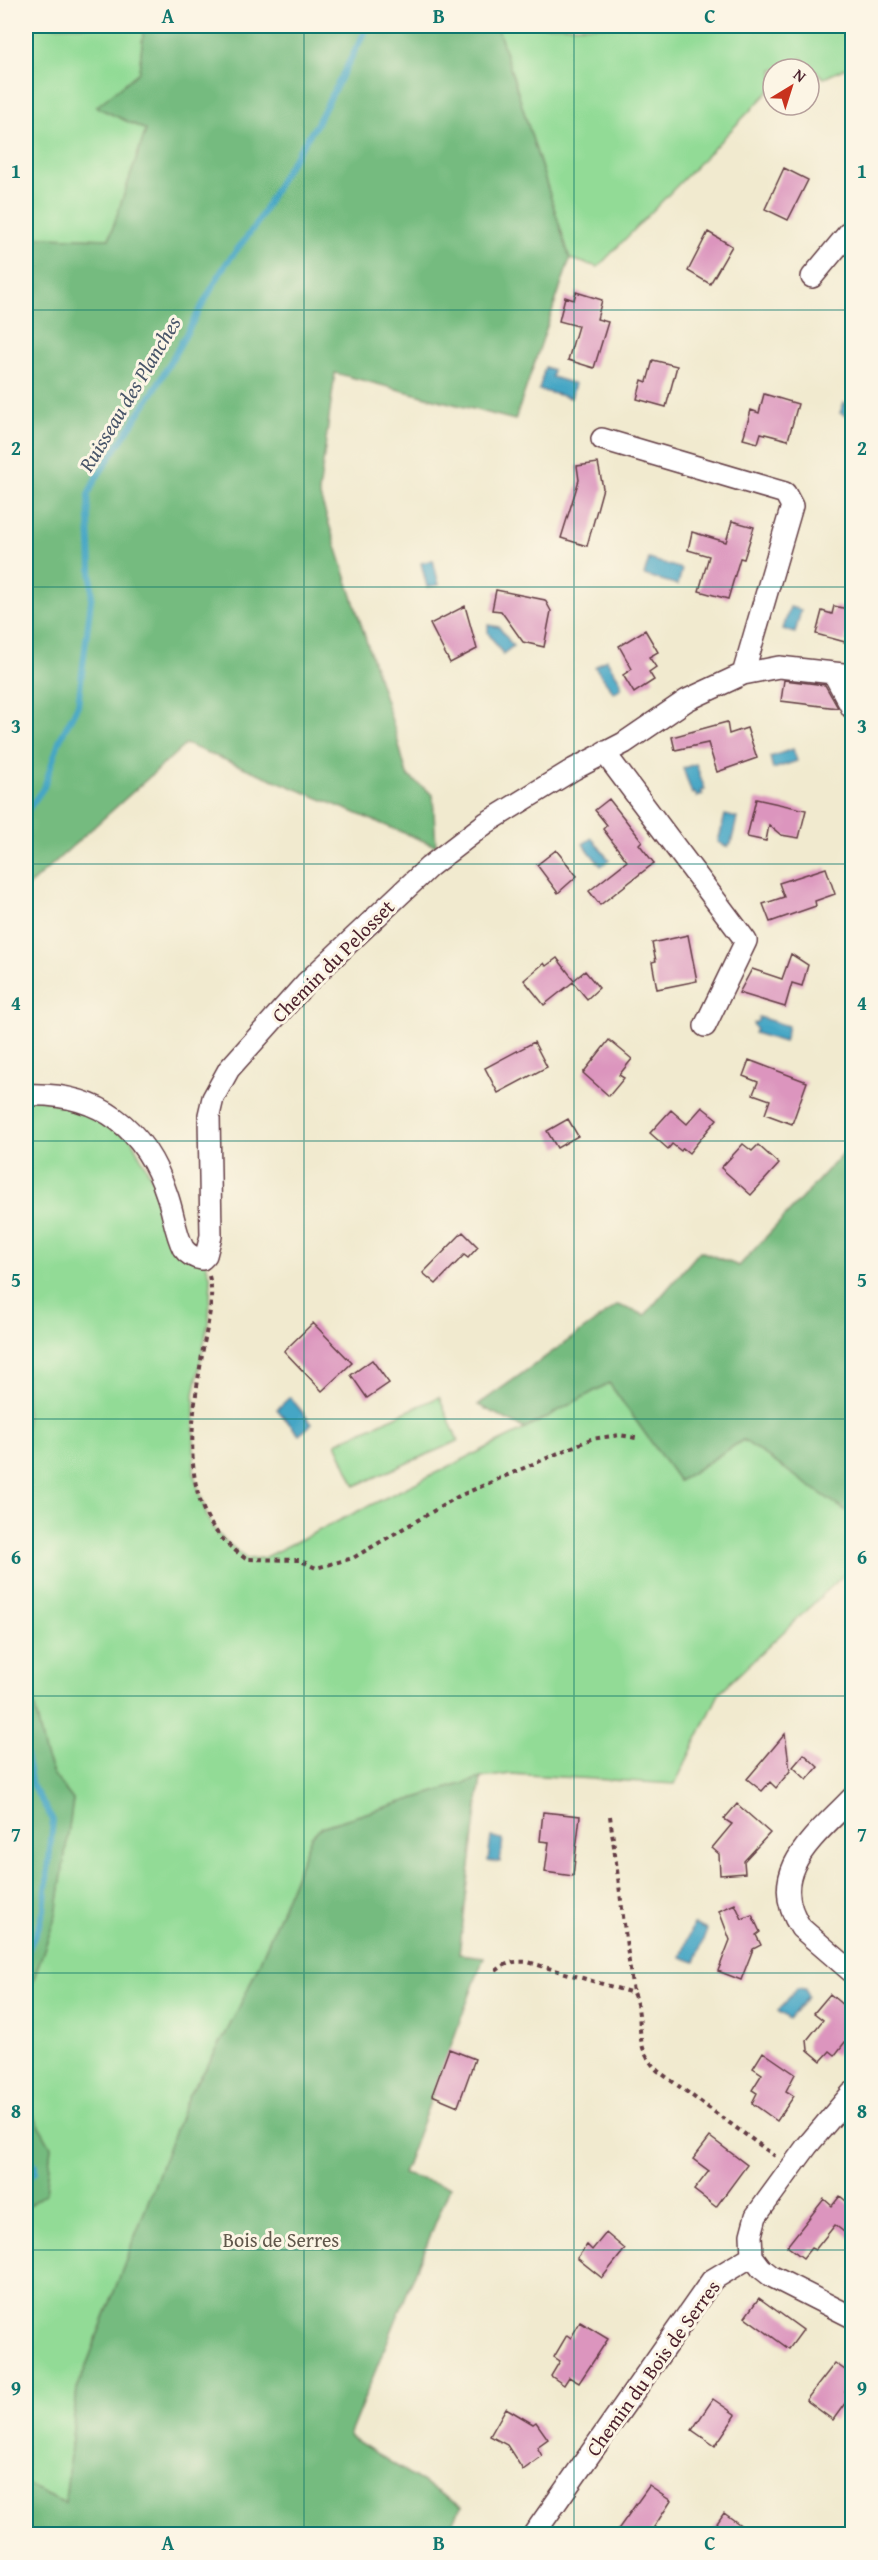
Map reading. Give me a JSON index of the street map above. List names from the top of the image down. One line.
{"streets":{"street":["Chemin du Pelosset","Chemin du Bois de Serres"]},"water":["Ruisseau des Planches"],"parks":["Bois de Serres"],"north":"top right","grid":{"columns":["A","B","C"],"rows":["1","2","3","4","5","6","7","8","9"]}}
